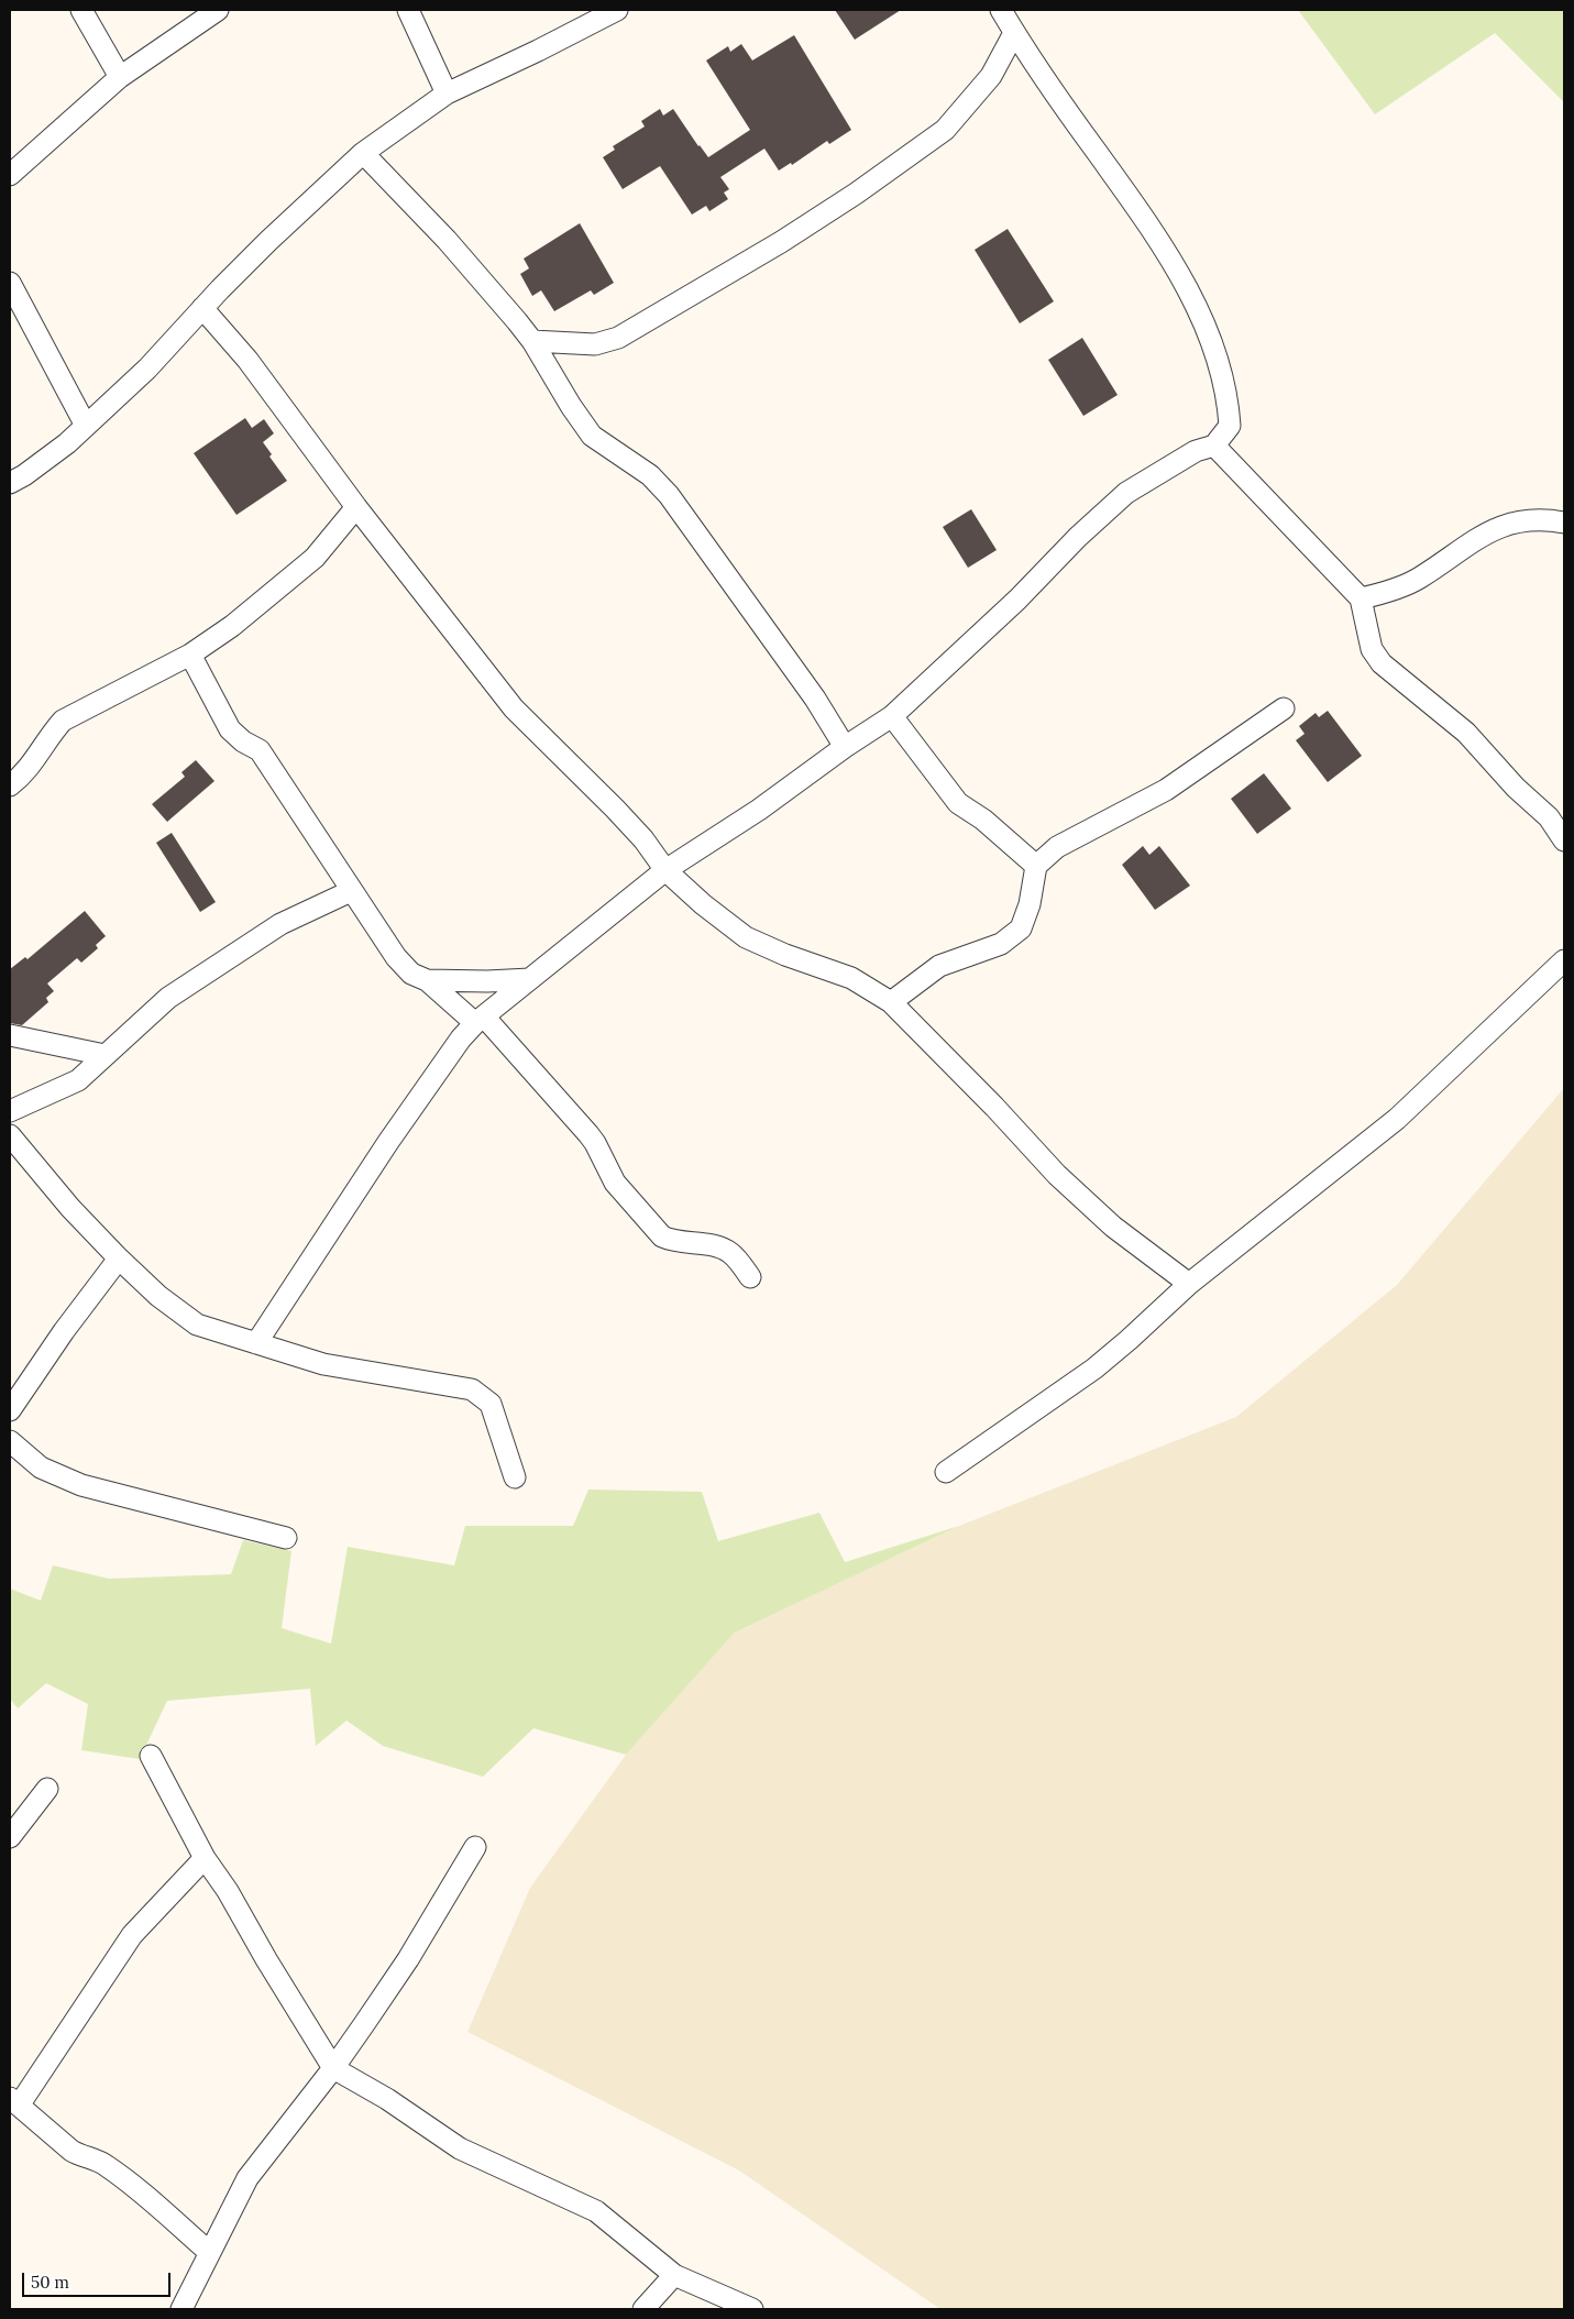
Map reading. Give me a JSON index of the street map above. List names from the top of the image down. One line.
{"scale_bar":"50 m"}
